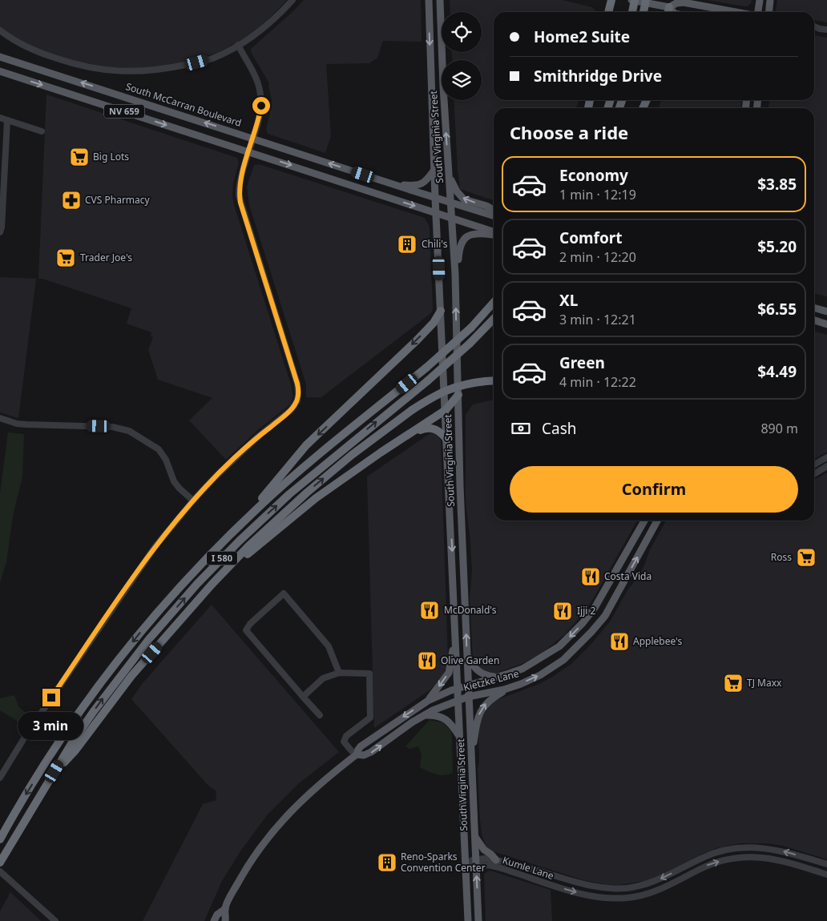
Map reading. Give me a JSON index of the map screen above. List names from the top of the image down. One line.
{"streets":{"highway":["I 580"],"main road":["South McCarran Boulevard","NV 659","South Virginia Street","Kietzke Lane"],"street":["Kumle Lane"]},"crossings":[["South McCarran Boulevard","South Virginia Street"],["NV 659","South Virginia Street"],["South Virginia Street","Kietzke Lane"],["South Virginia Street","Kumle Lane"]],"places":{"supermarket":["Big Lots","Trader Joe's","Ross","TJ Maxx"],"pharmacy":["CVS Pharmacy"],"building":["Chili's","Reno-Sparks Convention Center"],"restaurant":["Costa Vida","McDonald's","Ijji 2","Applebee's","Olive Garden"]},"page":{"banner":["Home2 Suite","Smithridge Drive"],"heading":"Choose a ride","list":[{"name":"Economy","note":"1 min · 12:19","value":"$3.85"},{"name":"Comfort","note":"2 min · 12:20","value":"$5.20"},{"name":"XL","note":"3 min · 12:21","value":"$6.55"},{"name":"Green","note":"4 min · 12:22","value":"$4.49"}],"pay":["Cash","890 m"],"buttons":"Confirm","bubble":"3 min"}}
